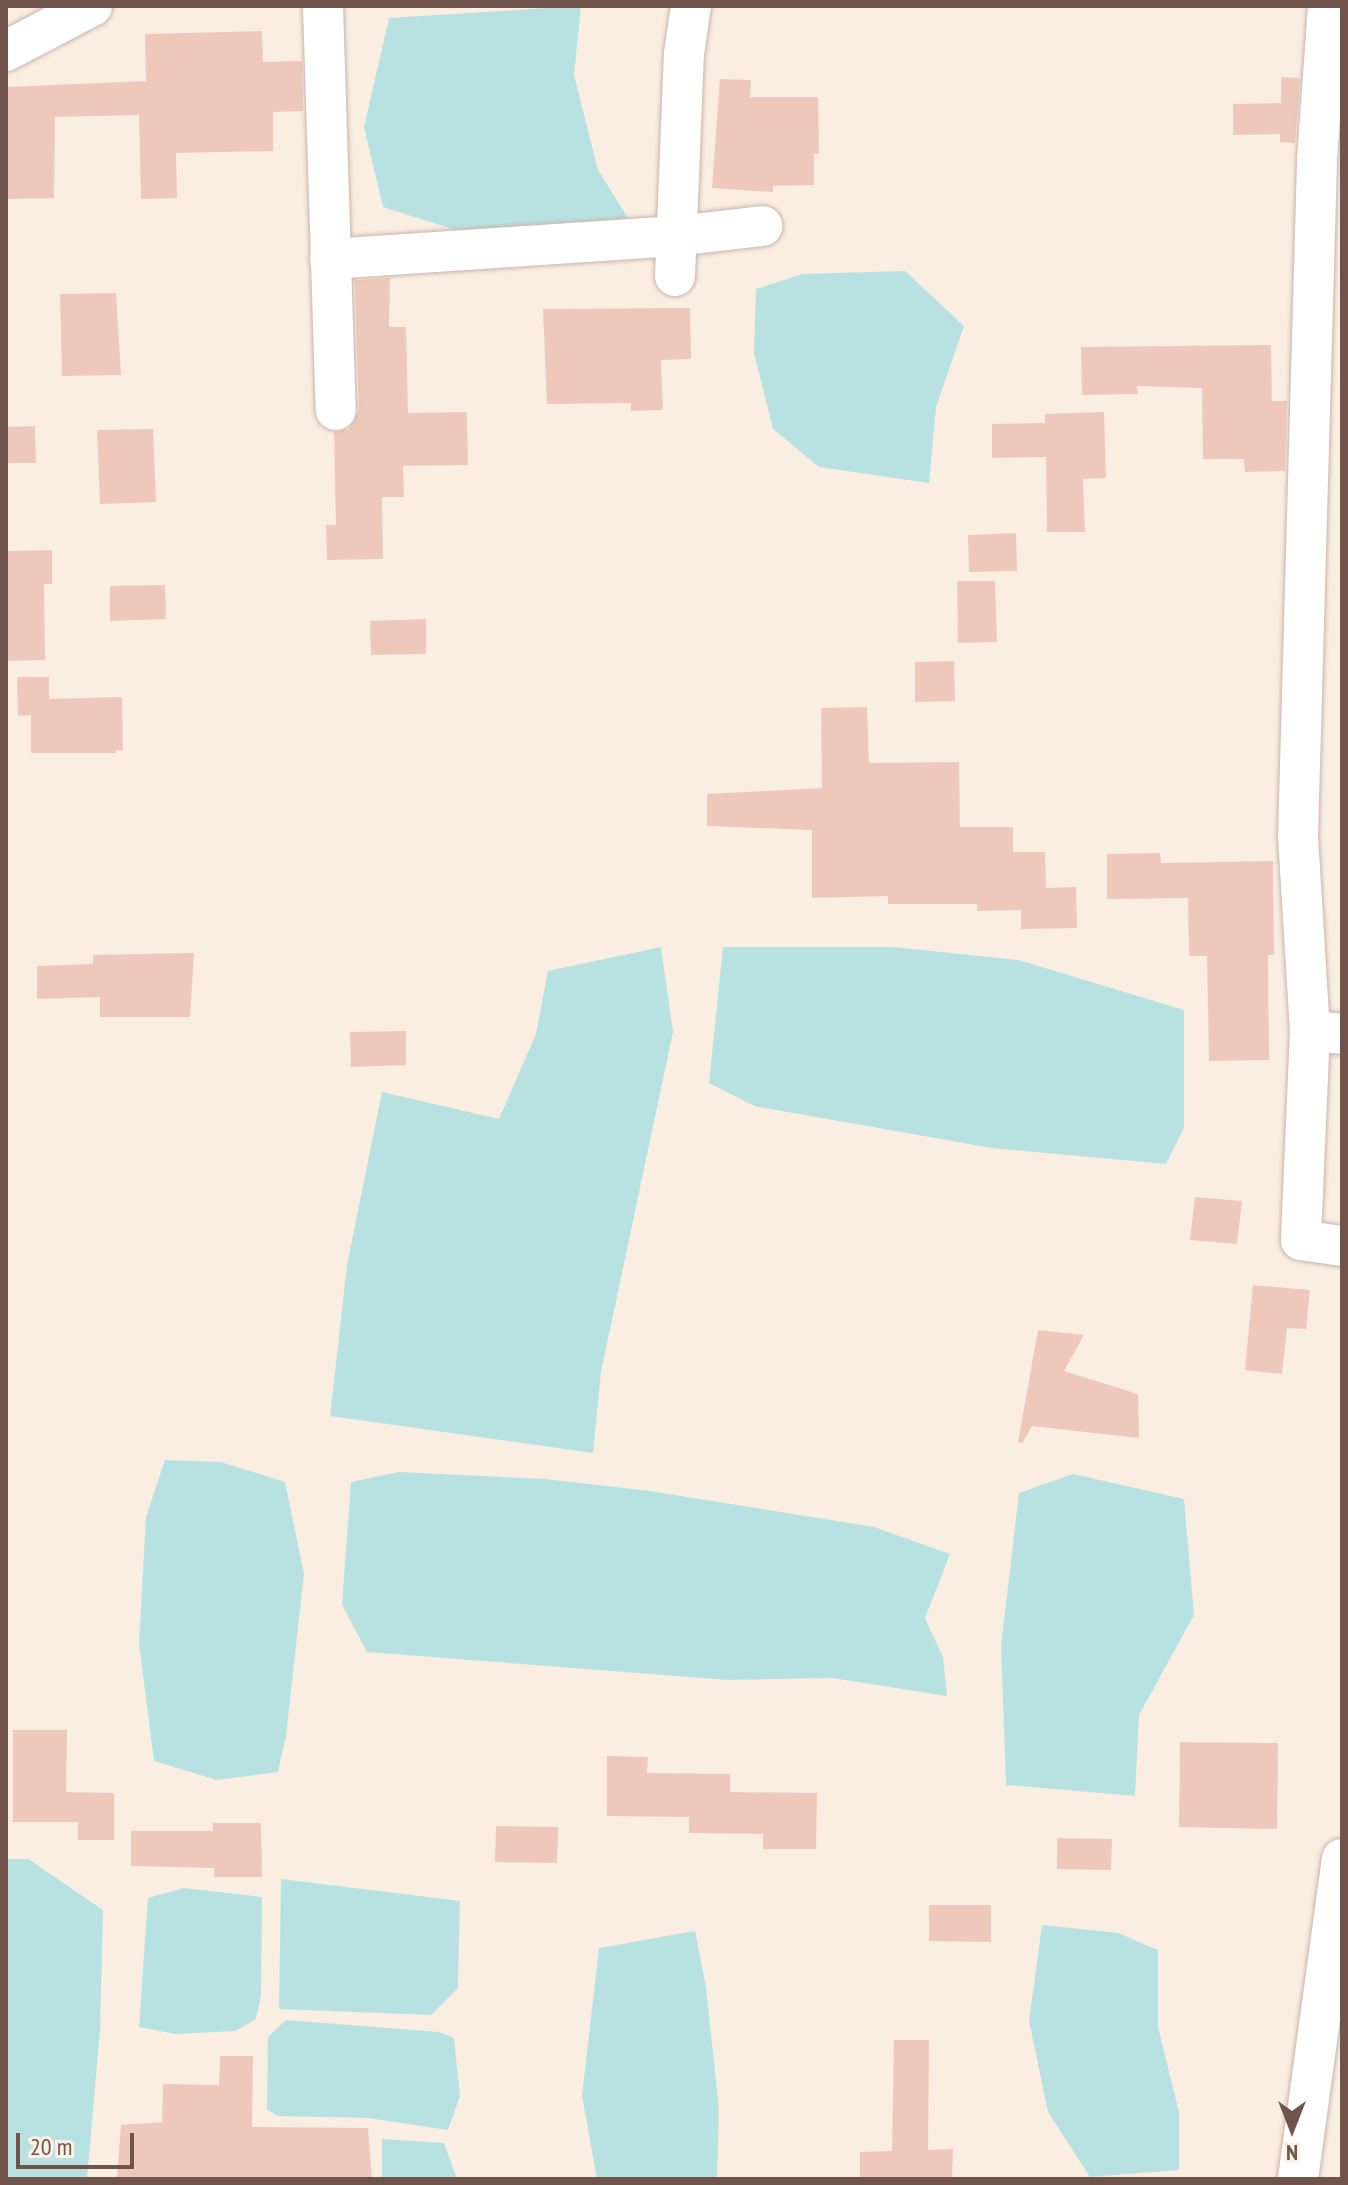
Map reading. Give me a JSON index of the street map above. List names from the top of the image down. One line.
{"scale_bar":"20 m","north":"bottom"}
